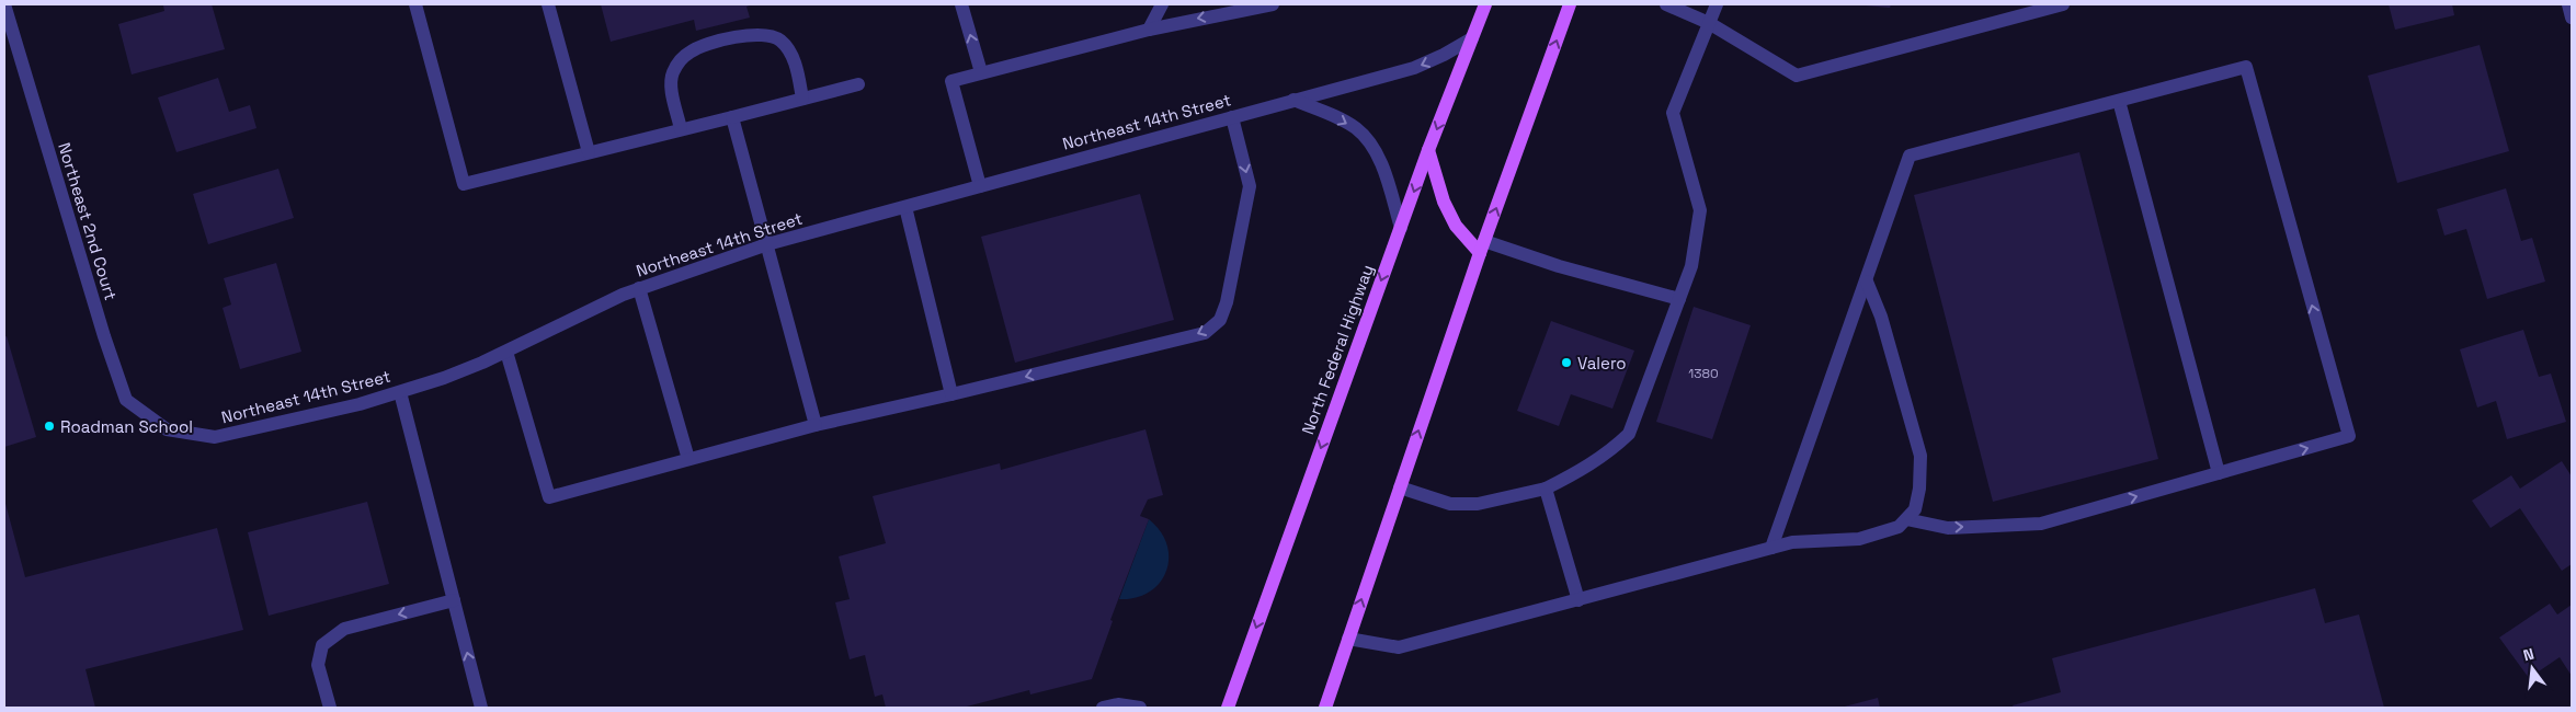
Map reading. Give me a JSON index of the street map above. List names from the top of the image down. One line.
{"streets":{"main road":["North Federal Highway"],"street":["Northeast 14th Street","Northeast 2nd Court"]},"crossings":[["Northeast 14th Street","Northeast 2nd Court"],["Northeast 14th Street","North Federal Highway"]],"places":["Valero","Roadman School"],"house_numbers":["1380"],"north":"top"}
